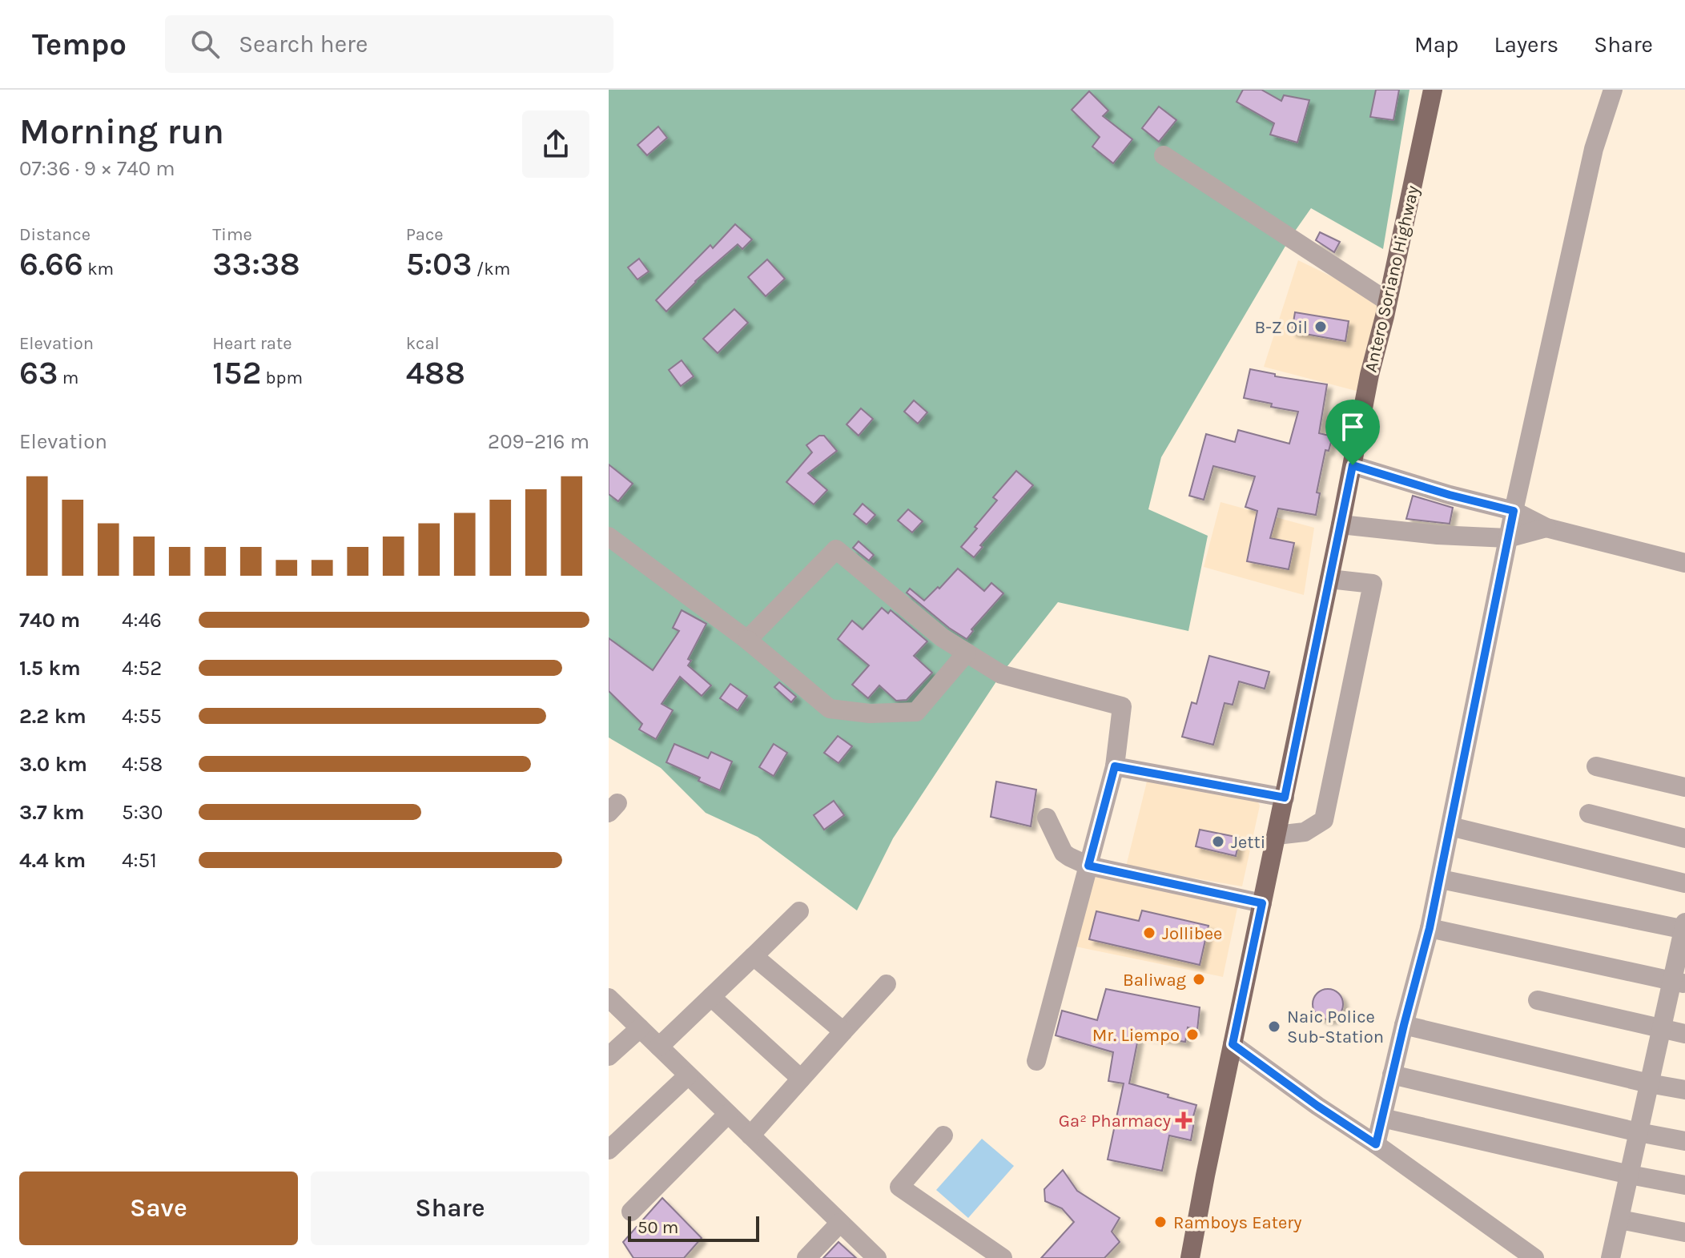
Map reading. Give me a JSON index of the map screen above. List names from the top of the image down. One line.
{"streets":{"main road":["Antero Soriano Highway"]},"places":{"other":["B-Z Oil","Jetti","Jollibee","Baliwag","Naic Police Sub-Station","Mr. Liempo","Ramboys Eatery"],"health":["Ga² Pharmacy"]},"scale_bar":"50 m","page":{"header":"Tempo","search":"Search here","nav":["Map","Layers","Share"],"heading":["Morning run","07:36 · 9 × 740 m"],"stats":[["Distance","6.66 km"],["Time","33:38"],["Pace","5:03 /km"],["Elevation","63 m"],["Heart rate","152 bpm"],["kcal","488"]],"chart":["Elevation","209–216 m"],"list":[{"name":"740 m","note":"4:46"},{"name":"1.5 km","note":"4:52"},{"name":"2.2 km","note":"4:55"},{"name":"3.0 km","note":"4:58"},{"name":"3.7 km","note":"5:30"},{"name":"4.4 km","note":"4:51"}],"buttons":["Save","Share"],"scale":"50 m"}}
